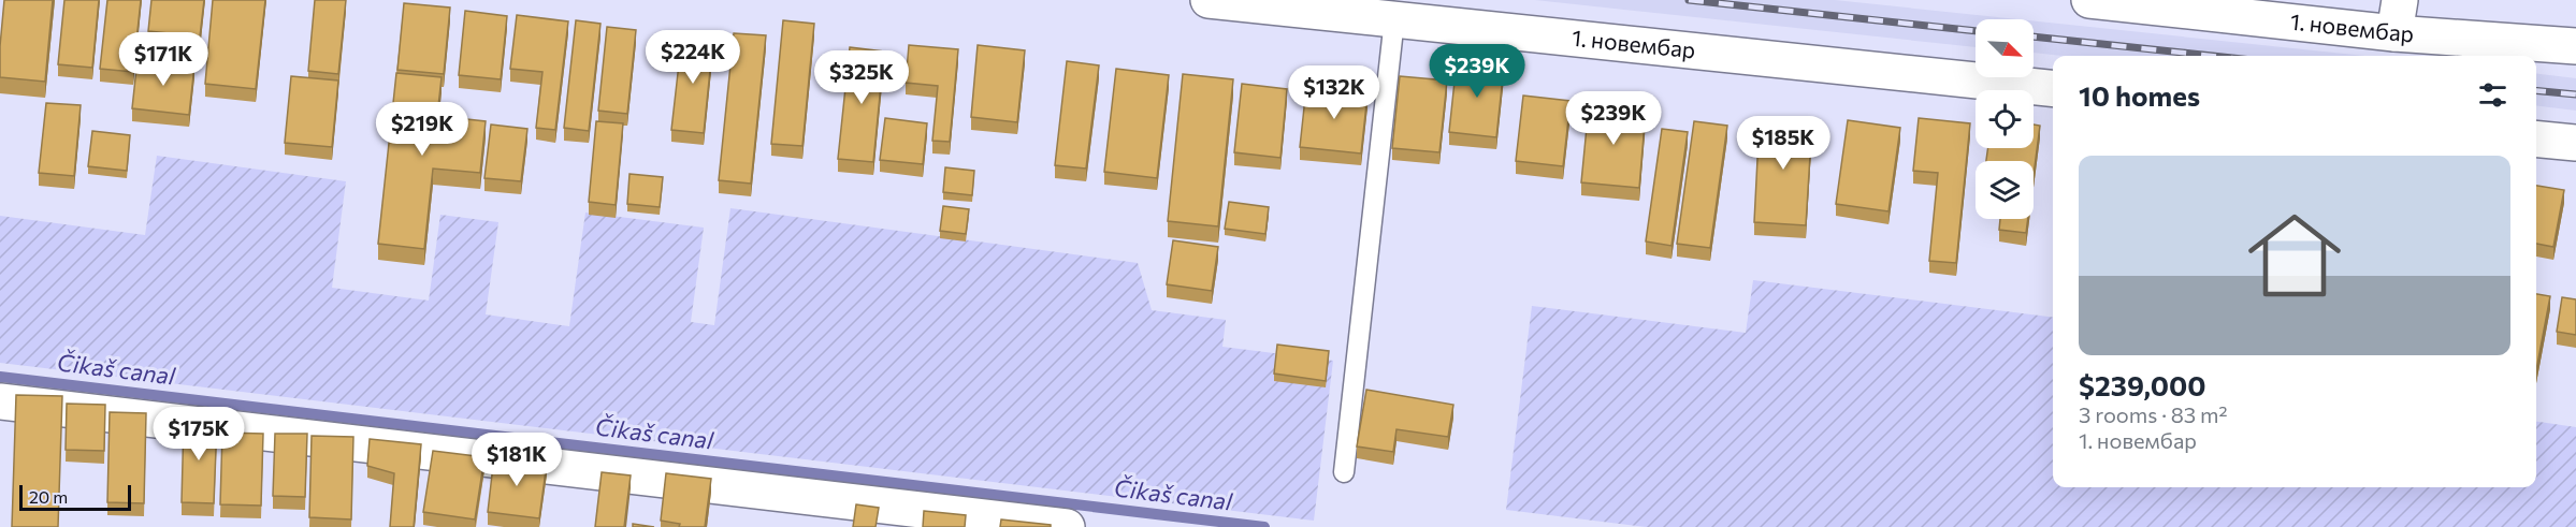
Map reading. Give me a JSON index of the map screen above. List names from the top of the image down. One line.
{"streets":{"street":["1. новембар"]},"water":["Čikaš canal"],"scale_bar":"20 m","north":"bottom right","page":{"price":["$224K","$171K","$239K","$325K","$132K","$239K","$219K","$185K","$175K","$181K"],"heading":"10 homes","list":[{"name":"$239,000","note":"3 rooms · 83 m² · 1. новембар"}],"scale":"20 m"}}
